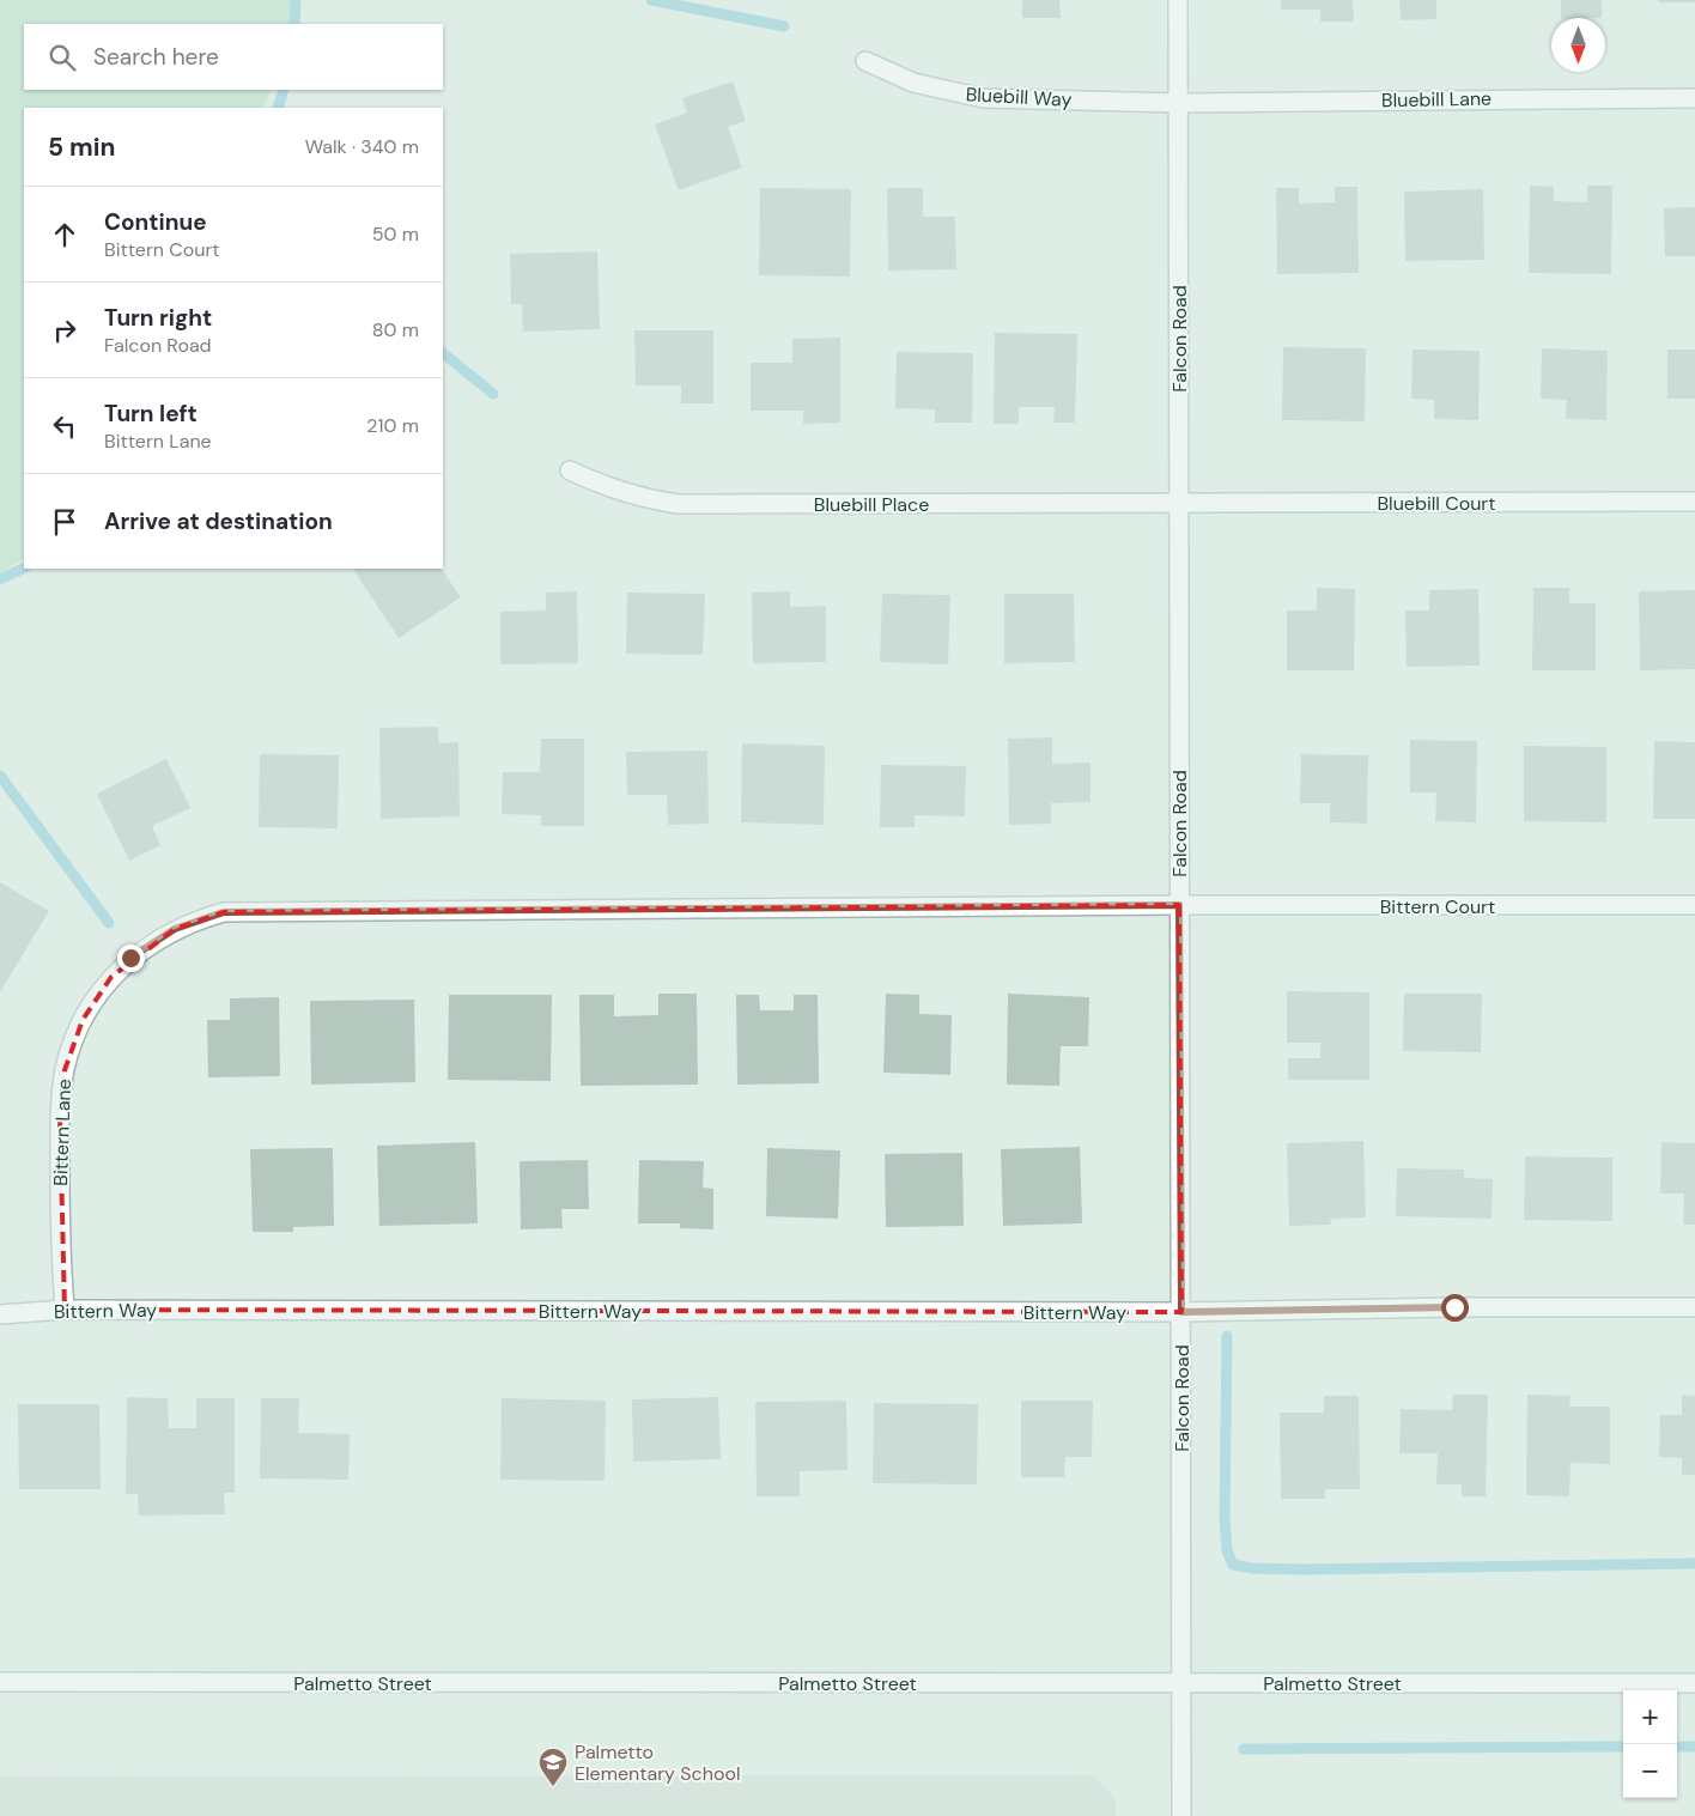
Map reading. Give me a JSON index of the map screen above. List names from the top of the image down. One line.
{"streets":{"street":["Bluebill Way","Bluebill Lane","Falcon Road","Bluebill Court","Bluebill Place","Bittern Court","Bittern Lane","Bittern Way","Palmetto Street"]},"crossings":[["Bluebill Way","Bluebill Lane"],["Bluebill Way","Falcon Road"],["Bluebill Lane","Falcon Road"],["Falcon Road","Bluebill Court"],["Falcon Road","Bluebill Place"],["Falcon Road","Bittern Court"],["Falcon Road","Bittern Lane"],["Falcon Road","Bittern Way"],["Falcon Road","Palmetto Street"],["Bluebill Court","Bluebill Place"],["Bittern Court","Bittern Lane"],["Bittern Lane","Bittern Way"]],"places":{"school or university":["Palmetto Elementary School"]},"north":"bottom","page":{"search":"Search here","heading":["5 min","Walk · 340 m"],"list":[["Continue","Bittern Court","50 m"],["Turn right","Falcon Road","80 m"],["Turn left","Bittern Lane","210 m"],"Arrive at destination"],"map_buttons":["+","−"]}}
